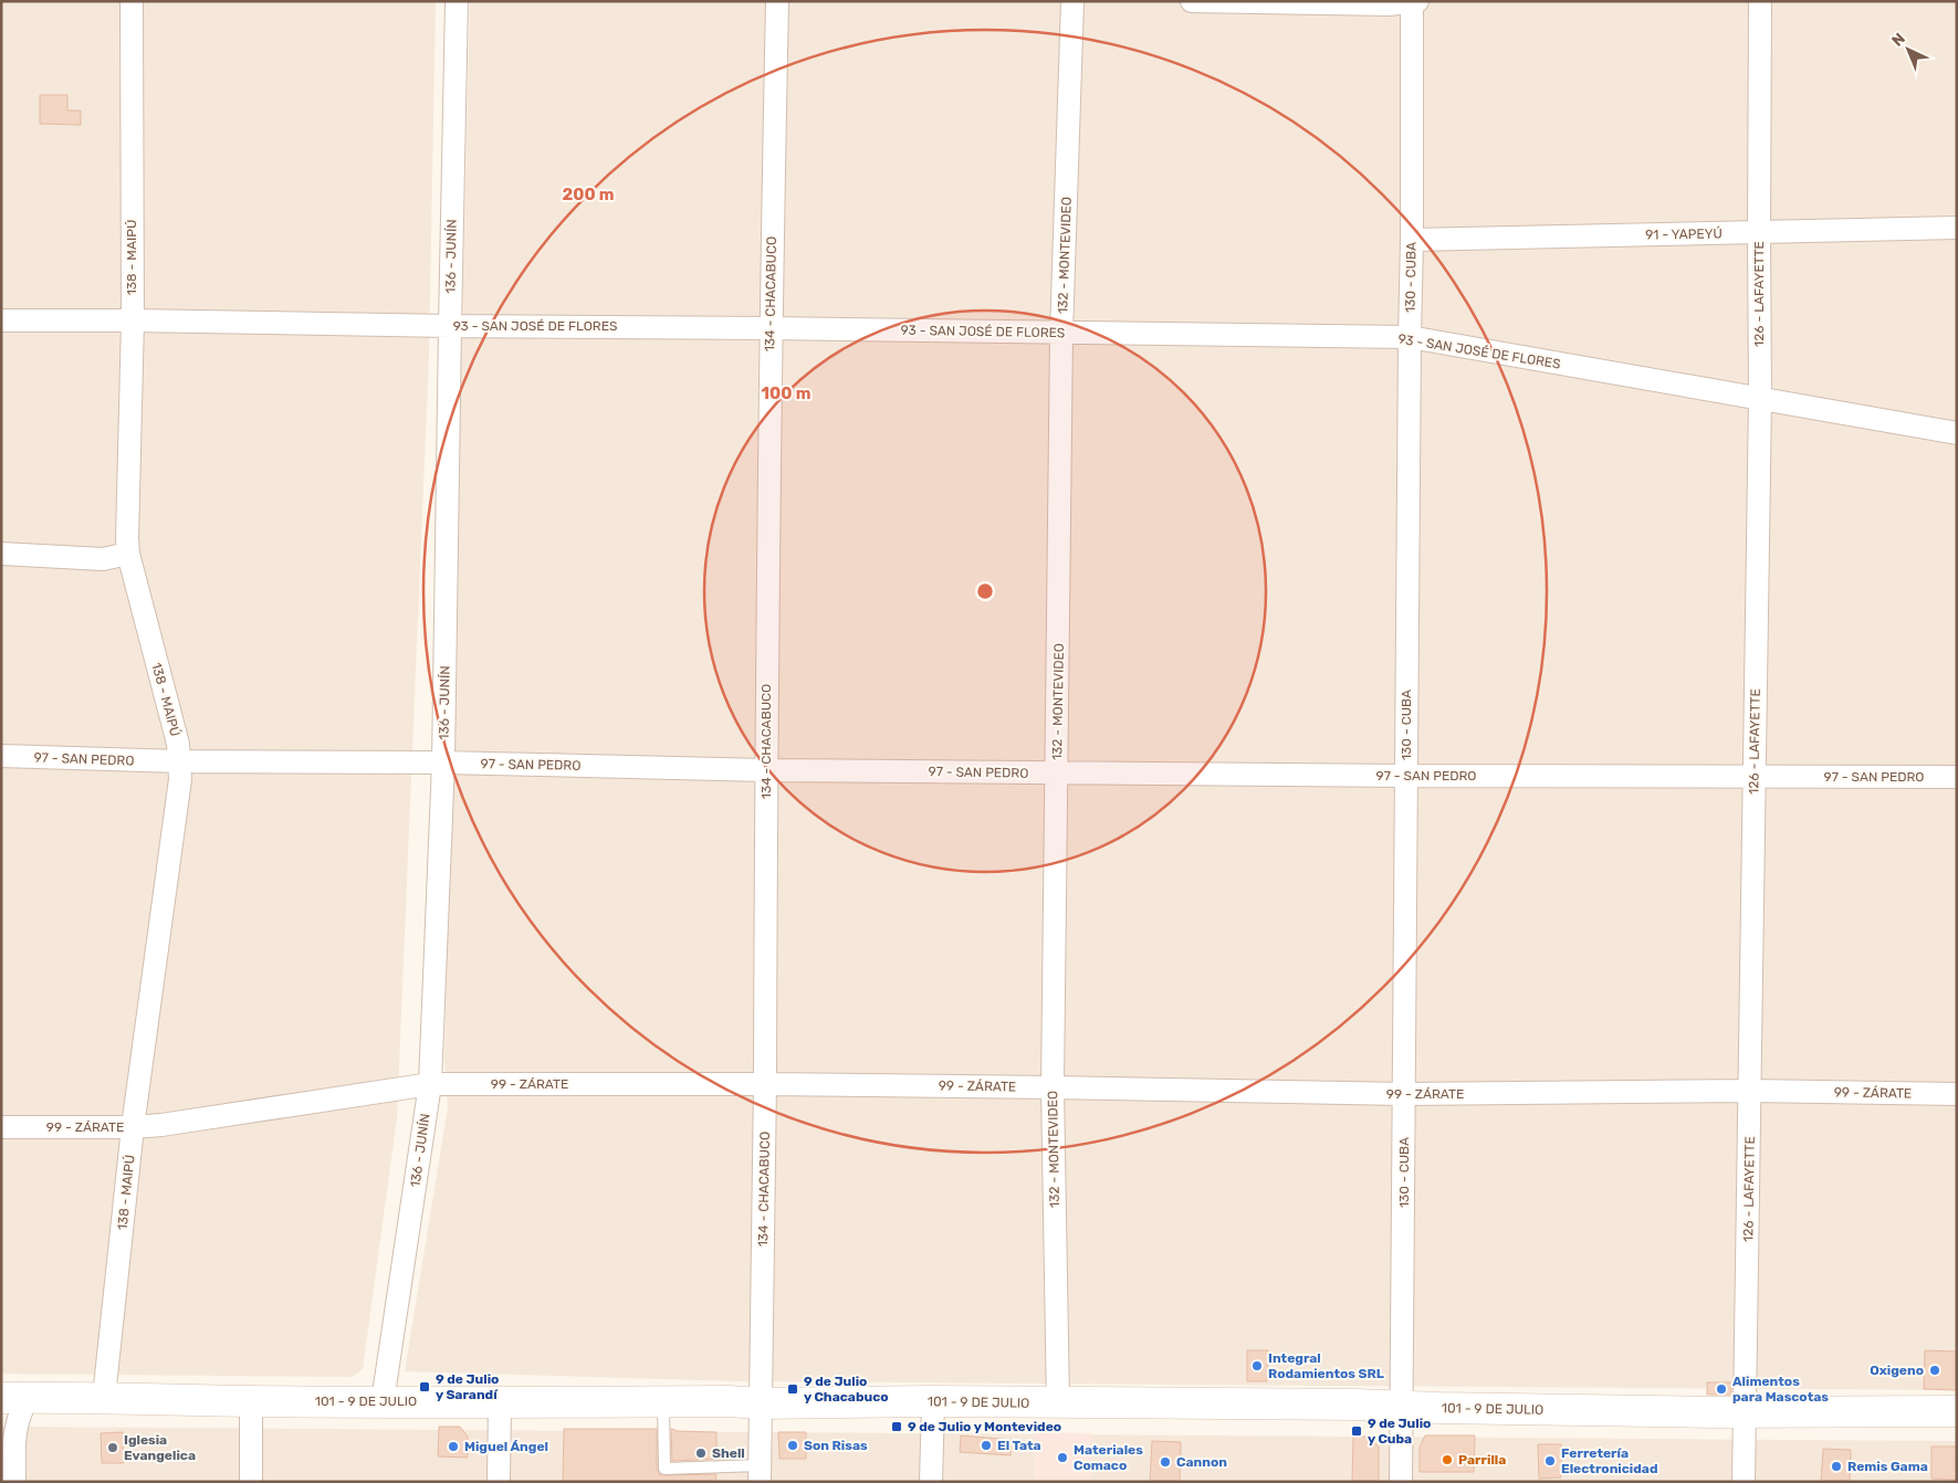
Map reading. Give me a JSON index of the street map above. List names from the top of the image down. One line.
{"streets":{"street":["91 - YAPEYÚ","132 - MONTEVIDEO","136 - JUNÍN","138 - MAIPÚ","130 - CUBA","134 - CHACABUCO","126 - LAFAYETTE","93 - SAN JOSÉ DE FLORES","97 - SAN PEDRO","99 - ZÁRATE","101 - 9 DE JULIO"]},"crossings":[["91 - YAPEYÚ","130 - CUBA"],["91 - YAPEYÚ","126 - LAFAYETTE"],["132 - MONTEVIDEO","93 - SAN JOSÉ DE FLORES"],["132 - MONTEVIDEO","97 - SAN PEDRO"],["132 - MONTEVIDEO","99 - ZÁRATE"],["132 - MONTEVIDEO","101 - 9 DE JULIO"],["136 - JUNÍN","93 - SAN JOSÉ DE FLORES"],["136 - JUNÍN","97 - SAN PEDRO"],["136 - JUNÍN","99 - ZÁRATE"],["136 - JUNÍN","101 - 9 DE JULIO"],["138 - MAIPÚ","93 - SAN JOSÉ DE FLORES"],["138 - MAIPÚ","97 - SAN PEDRO"],["138 - MAIPÚ","99 - ZÁRATE"],["138 - MAIPÚ","101 - 9 DE JULIO"],["130 - CUBA","93 - SAN JOSÉ DE FLORES"],["130 - CUBA","97 - SAN PEDRO"],["130 - CUBA","99 - ZÁRATE"],["130 - CUBA","101 - 9 DE JULIO"],["134 - CHACABUCO","93 - SAN JOSÉ DE FLORES"],["134 - CHACABUCO","97 - SAN PEDRO"],["134 - CHACABUCO","99 - ZÁRATE"],["134 - CHACABUCO","101 - 9 DE JULIO"],["126 - LAFAYETTE","93 - SAN JOSÉ DE FLORES"],["126 - LAFAYETTE","97 - SAN PEDRO"],["126 - LAFAYETTE","99 - ZÁRATE"],["126 - LAFAYETTE","101 - 9 DE JULIO"]],"places":{"other":["Integral Rodamientos SRL","Oxigeno","Alimentos para Mascotas","Son Risas","El Tata","Miguel Ángel","Iglesia Evangelica","Shell","Materiales Comaco","Parrilla","Ferretería Electronicidad","Cannon","Remis Gama"],"transit":["9 de Julio y Sarandí","9 de Julio y Chacabuco","9 de Julio y Montevideo","9 de Julio y Cuba"]},"north":"top left","rings":["200 m","100 m"]}
